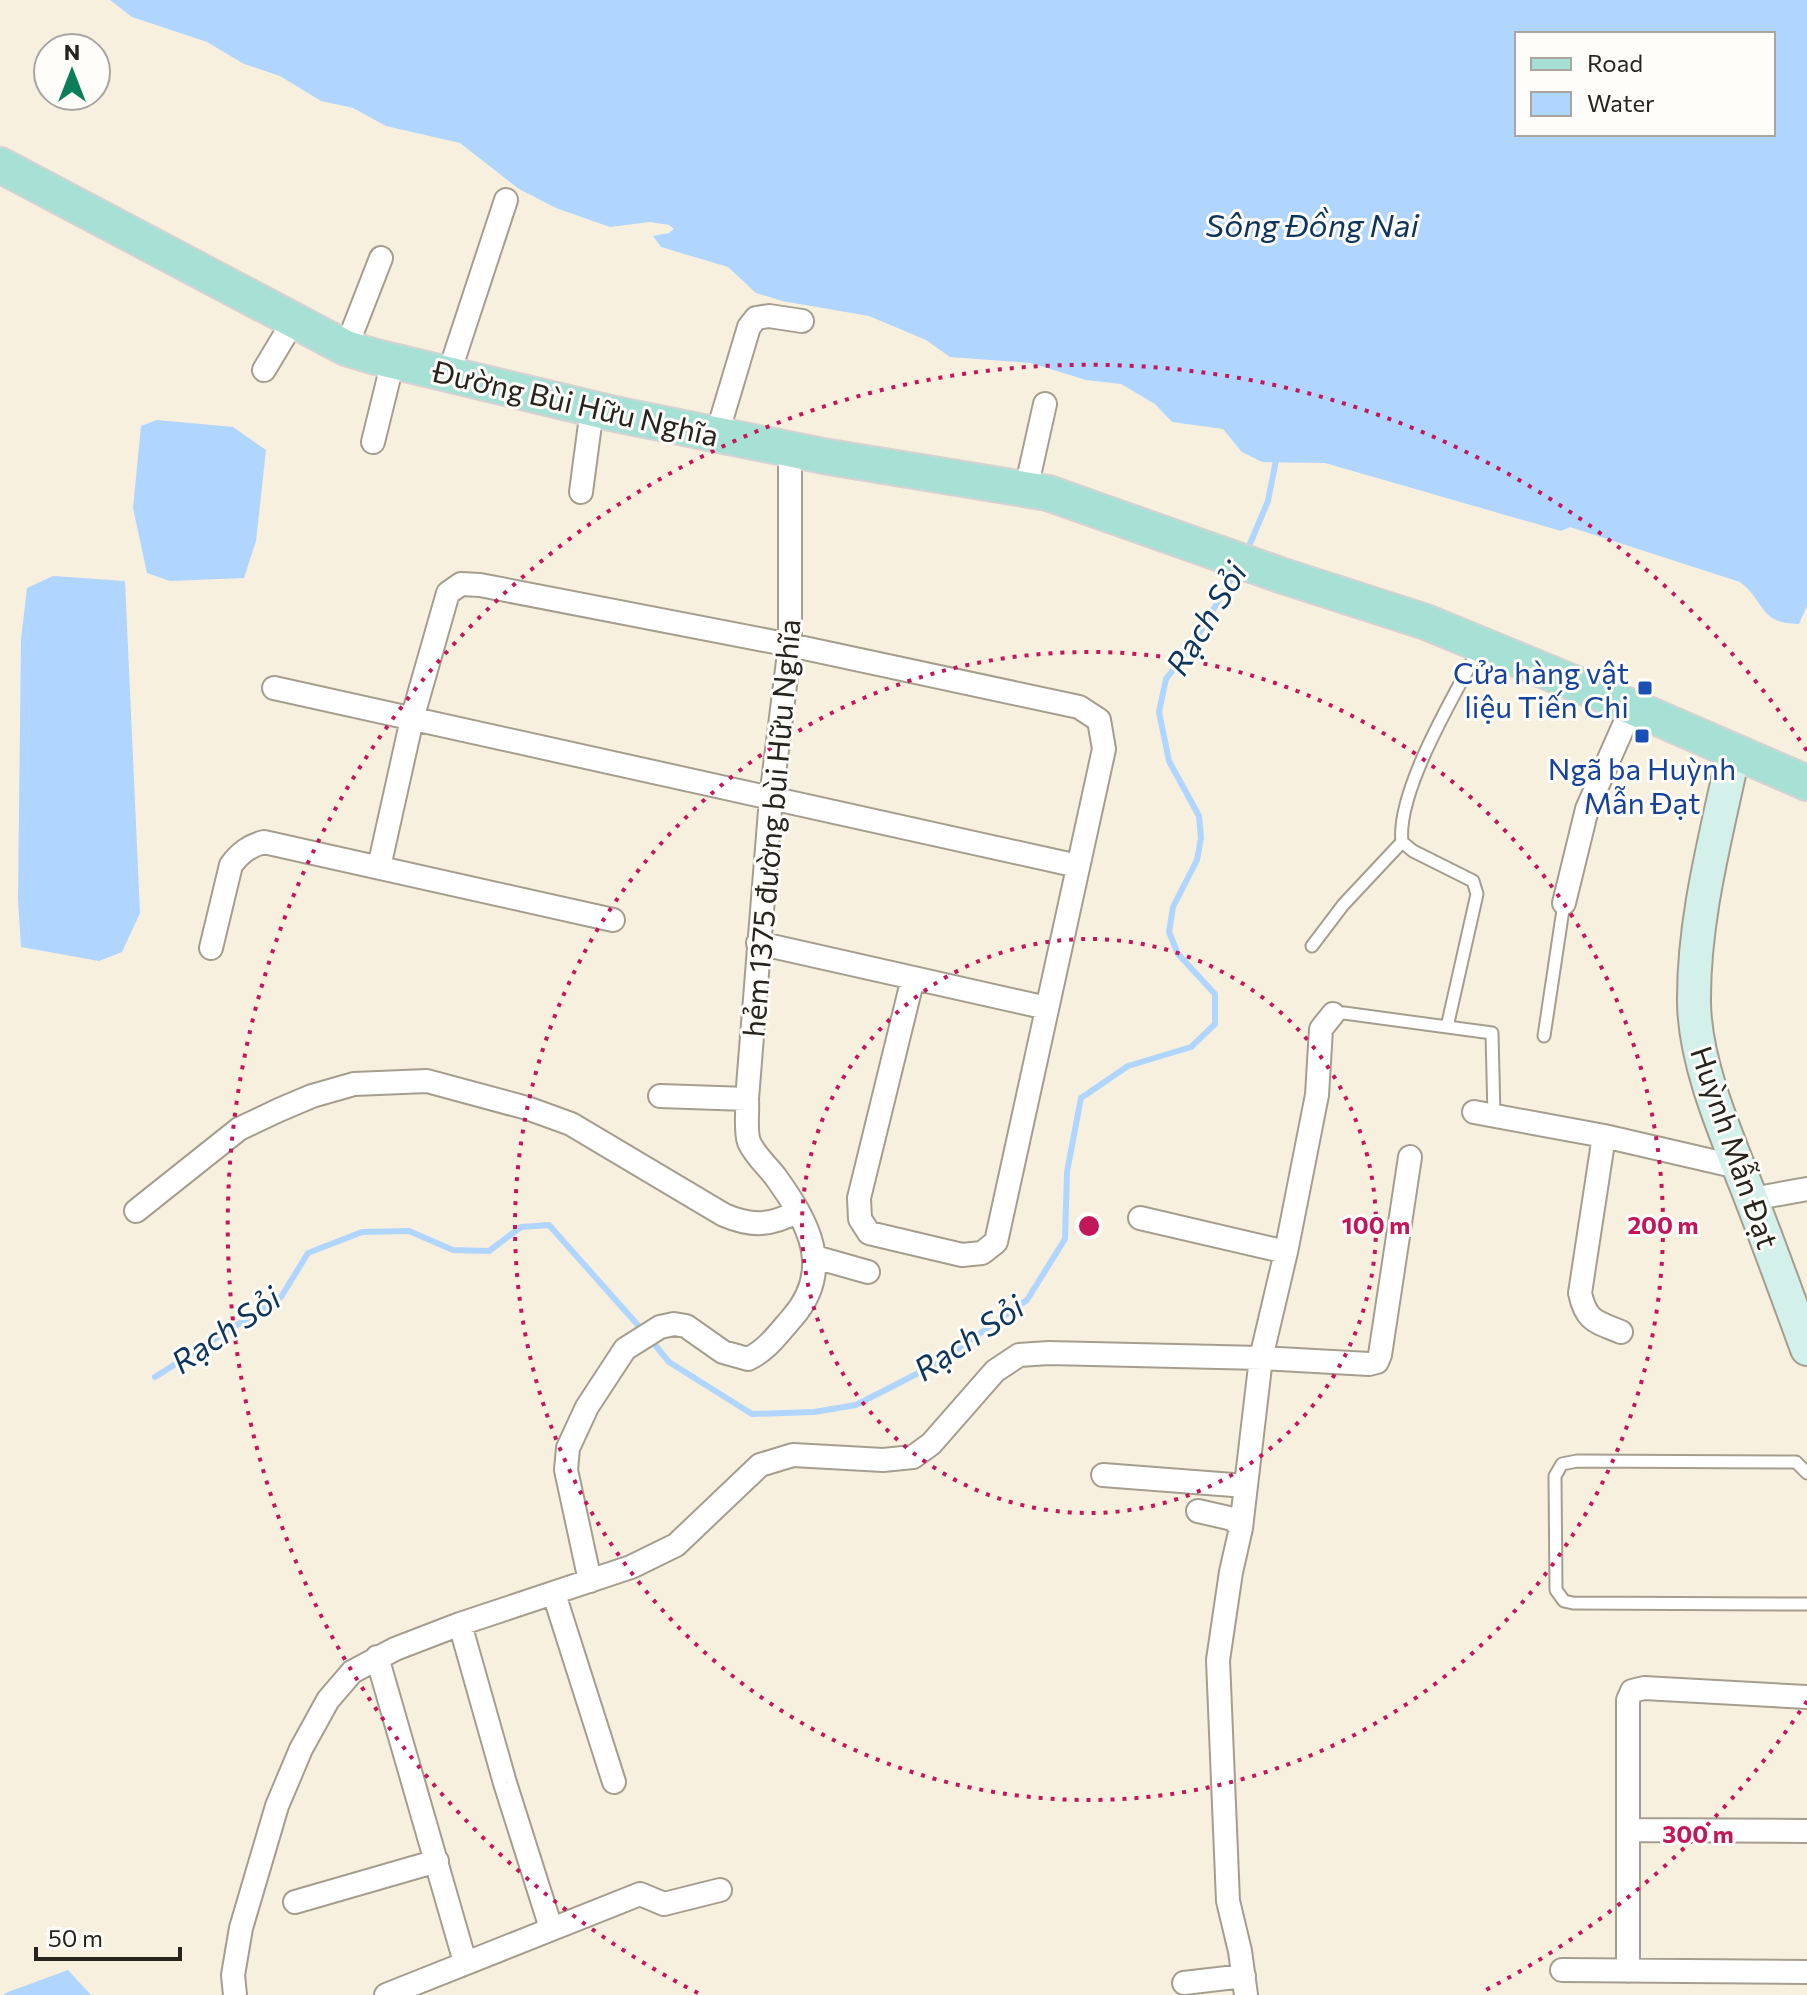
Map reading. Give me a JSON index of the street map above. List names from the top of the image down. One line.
{"streets":{"main road":["Đường Bùi Hữu Nghĩa","Huỳnh Mẫn Đạt"],"street":["hẻm 1375 đường bùi Hữu Nghĩa"]},"crossings":[["Đường Bùi Hữu Nghĩa","hẻm 1375 đường bùi Hữu Nghĩa"],["Đường Bùi Hữu Nghĩa","Huỳnh Mẫn Đạt"]],"water":["Sông Đồng Nai","Rạch Sỏi"],"places":{"transit":["Cửa hàng vật liệu Tiến Chi","Ngã ba Huỳnh Mẫn Đạt"]},"legend":["Road","Water"],"scale_bar":"50 m","north":"top","rings":["100 m","200 m","300 m"]}
